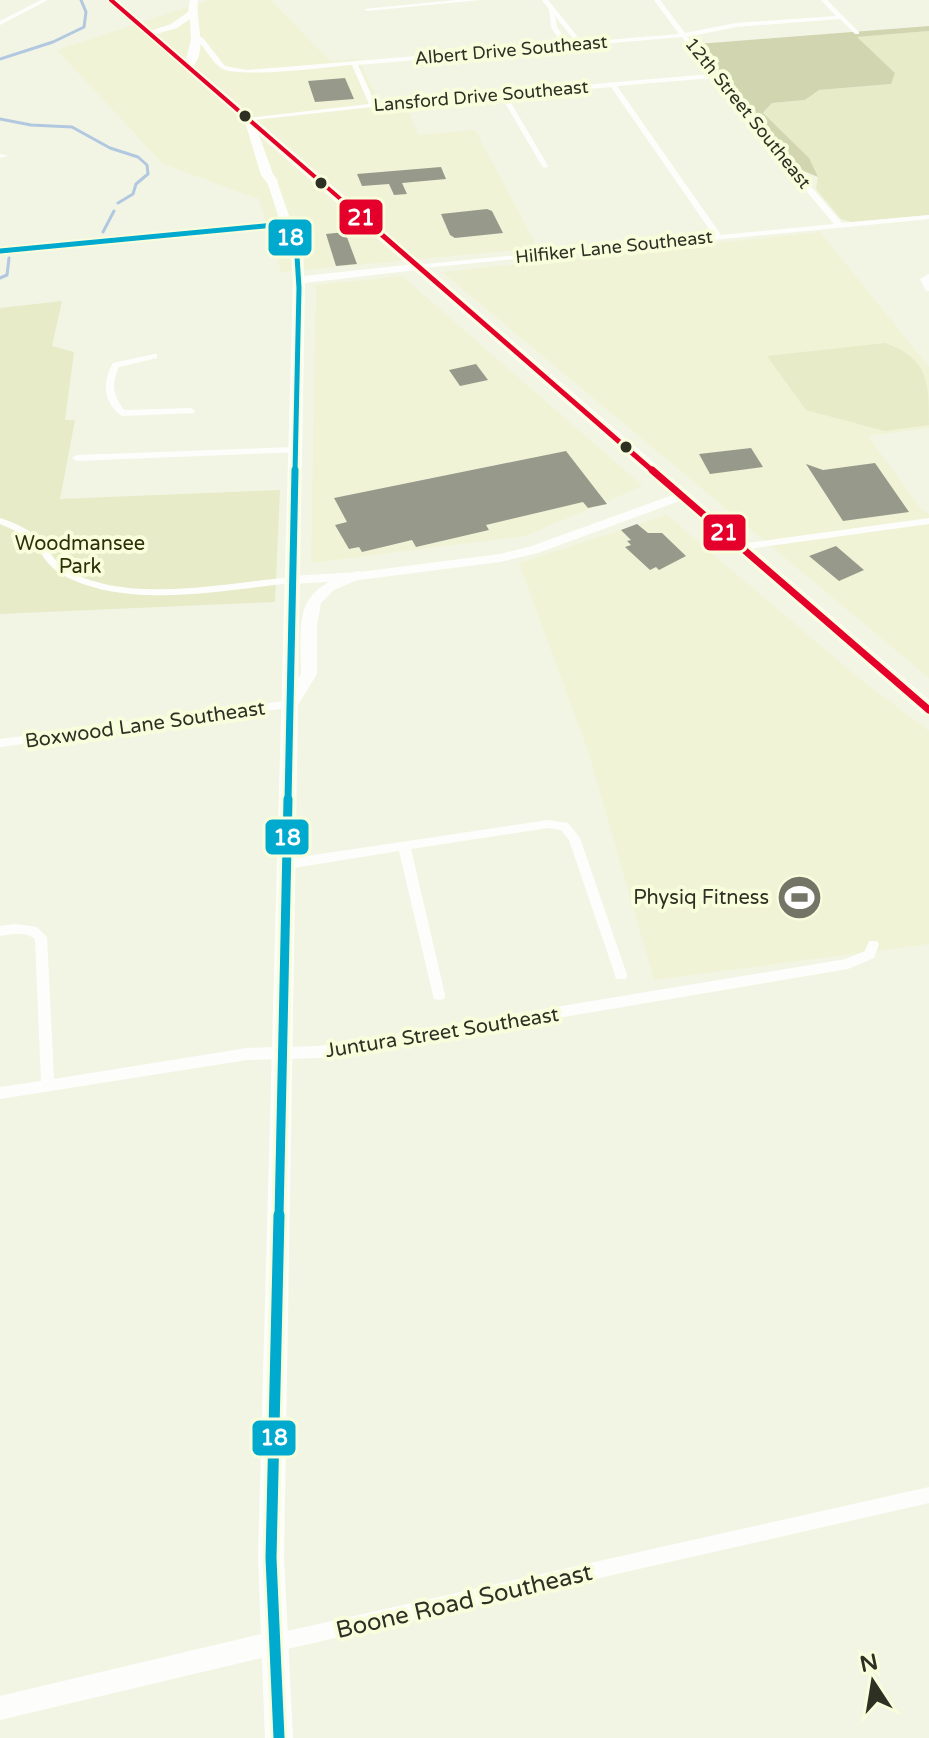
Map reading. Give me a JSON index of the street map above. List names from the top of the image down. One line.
{"streets":{"main road":["Hilfiker Lane Southeast"],"street":["Albert Drive Southeast","Lansford Drive Southeast","12th Street Southeast","Boxwood Lane Southeast","Juntura Street Southeast","Boone Road Southeast"]},"crossings":[["Albert Drive Southeast","12th Street Southeast"],["Lansford Drive Southeast","12th Street Southeast"],["12th Street Southeast","Hilfiker Lane Southeast"]],"parks":["Woodmansee Park"],"places":{"sports":["Physiq Fitness"]},"lines":["transit line 21","transit line 18"],"north":"top"}
